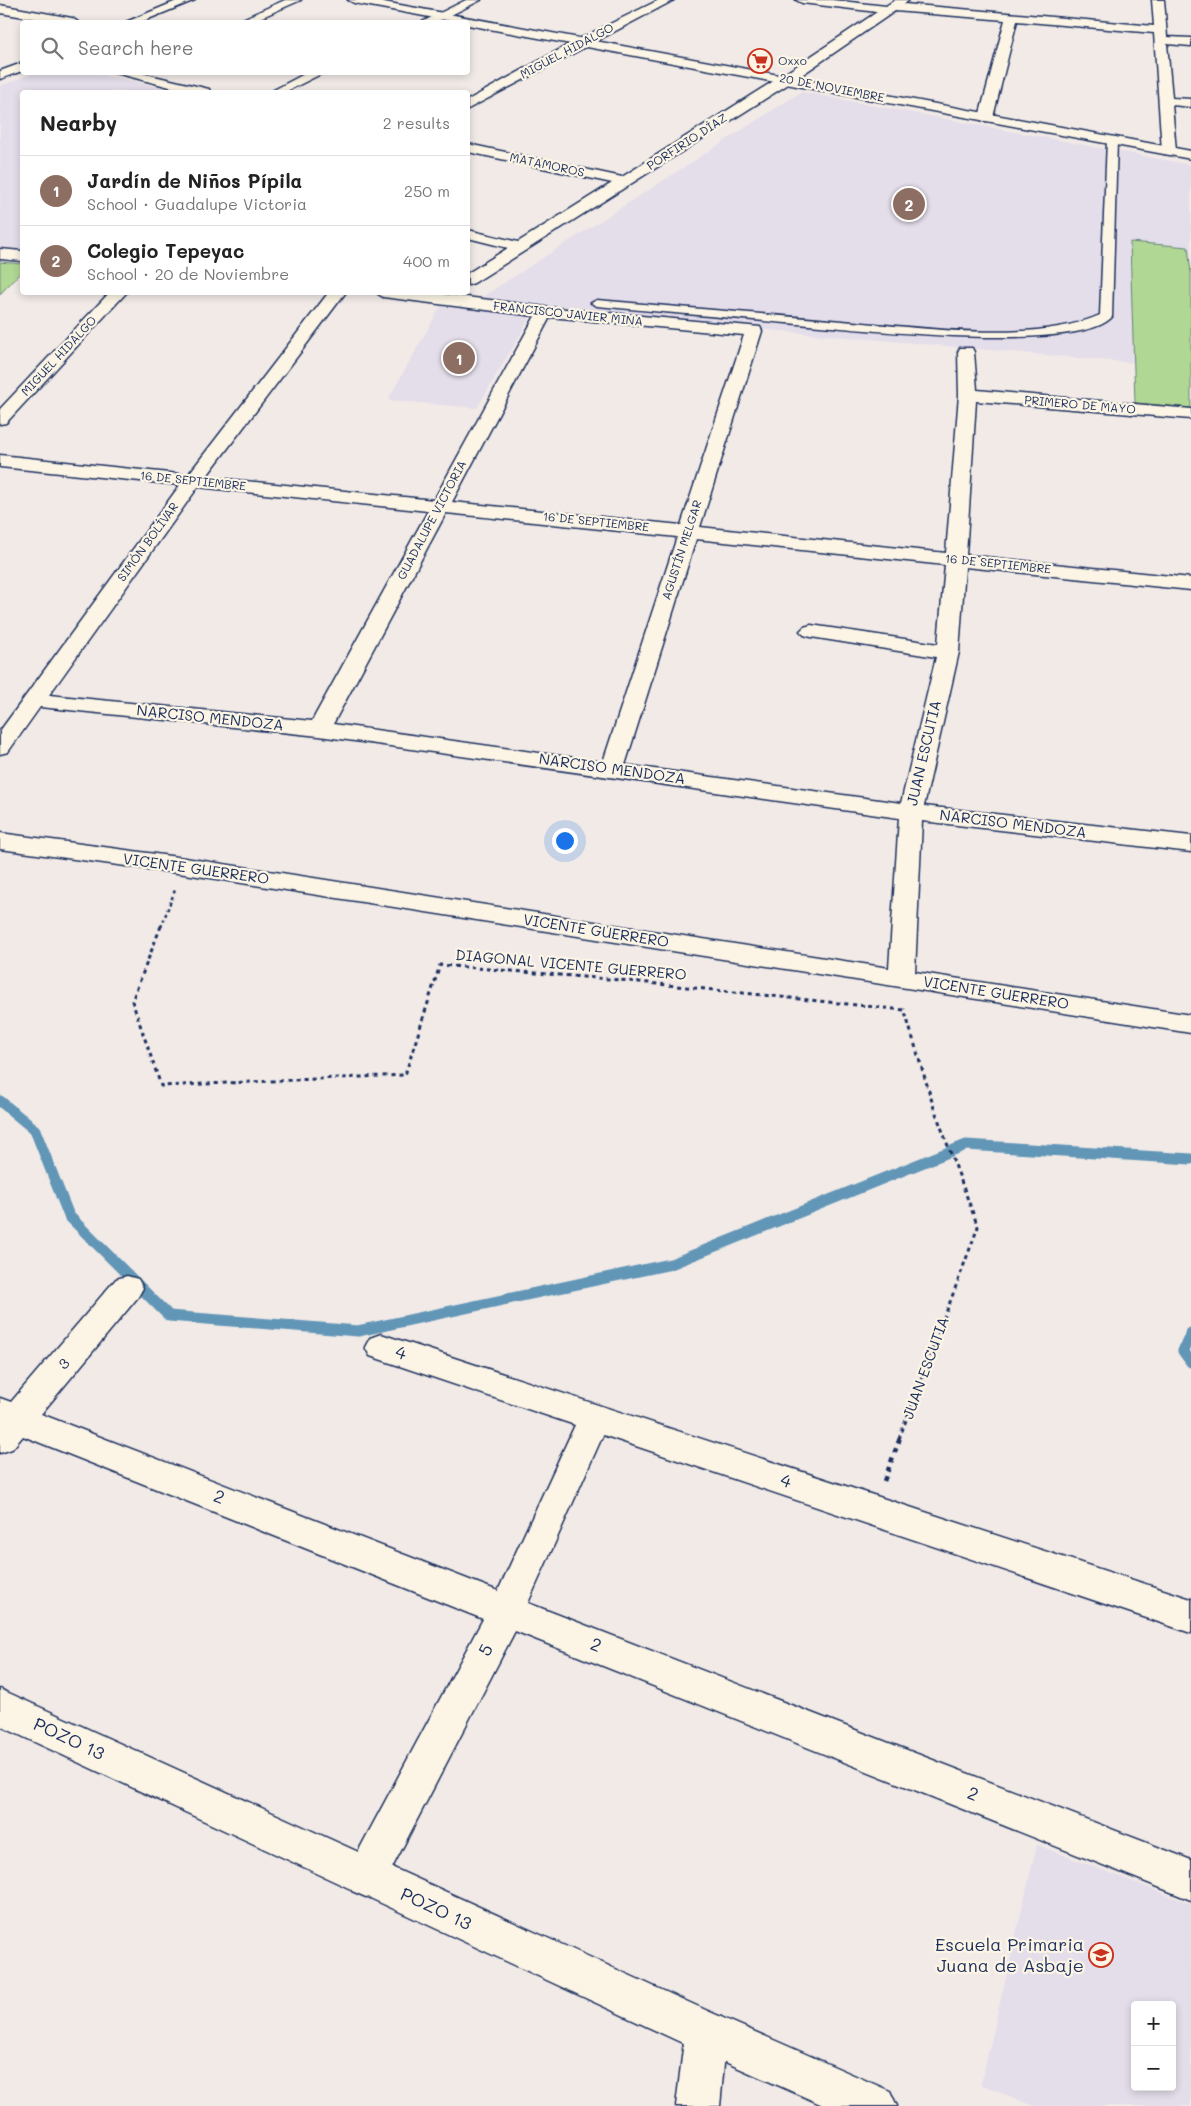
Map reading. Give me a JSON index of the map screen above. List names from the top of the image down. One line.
{"streets":{"street":["MIGUEL HIDALGO","20 DE NOVIEMBRE","PORFIRIO DÍAZ","MATAMOROS","FRANCISCO JAVIER MINA","PRIMERO DE MAYO","16 DE SEPTIEMBRE","GUADALUPE VICTORIA","SIMÓN BOLÍVAR","AGUSTÍN MELGAR","NARCISO MENDOZA","JUAN ESCUTIA","VICENTE GUERRERO","4","3","2","5","POZO 13"],"path":["DIAGONAL VICENTE GUERRERO"]},"crossings":[["MIGUEL HIDALGO","20 DE NOVIEMBRE"],["20 DE NOVIEMBRE","PORFIRIO DÍAZ"],["PORFIRIO DÍAZ","MATAMOROS"],["FRANCISCO JAVIER MINA","GUADALUPE VICTORIA"],["FRANCISCO JAVIER MINA","AGUSTÍN MELGAR"],["PRIMERO DE MAYO","JUAN ESCUTIA"],["16 DE SEPTIEMBRE","GUADALUPE VICTORIA"],["16 DE SEPTIEMBRE","SIMÓN BOLÍVAR"],["16 DE SEPTIEMBRE","AGUSTÍN MELGAR"],["16 DE SEPTIEMBRE","JUAN ESCUTIA"],["GUADALUPE VICTORIA","NARCISO MENDOZA"],["SIMÓN BOLÍVAR","NARCISO MENDOZA"],["AGUSTÍN MELGAR","NARCISO MENDOZA"],["NARCISO MENDOZA","JUAN ESCUTIA"],["JUAN ESCUTIA","VICENTE GUERRERO"],["JUAN ESCUTIA","DIAGONAL VICENTE GUERRERO"],["JUAN ESCUTIA","4"],["VICENTE GUERRERO","DIAGONAL VICENTE GUERRERO"],["4","5"],["3","2"],["2","5"],["5","POZO 13"]],"places":{"supermarket":["Oxxo"],"school or university":["Escuela Primaria Juana de Asbaje"]},"page":{"search":"Search here","heading":["Nearby","2 results"],"list":[{"mark":"1","name":"Jardín de Niños Pípila","note":"School · Guadalupe Victoria","value":"250 m"},{"mark":"2","name":"Colegio Tepeyac","note":"School · 20 de Noviembre","value":"400 m"}],"pins":["2","1"],"map_buttons":["+","−"]}}
